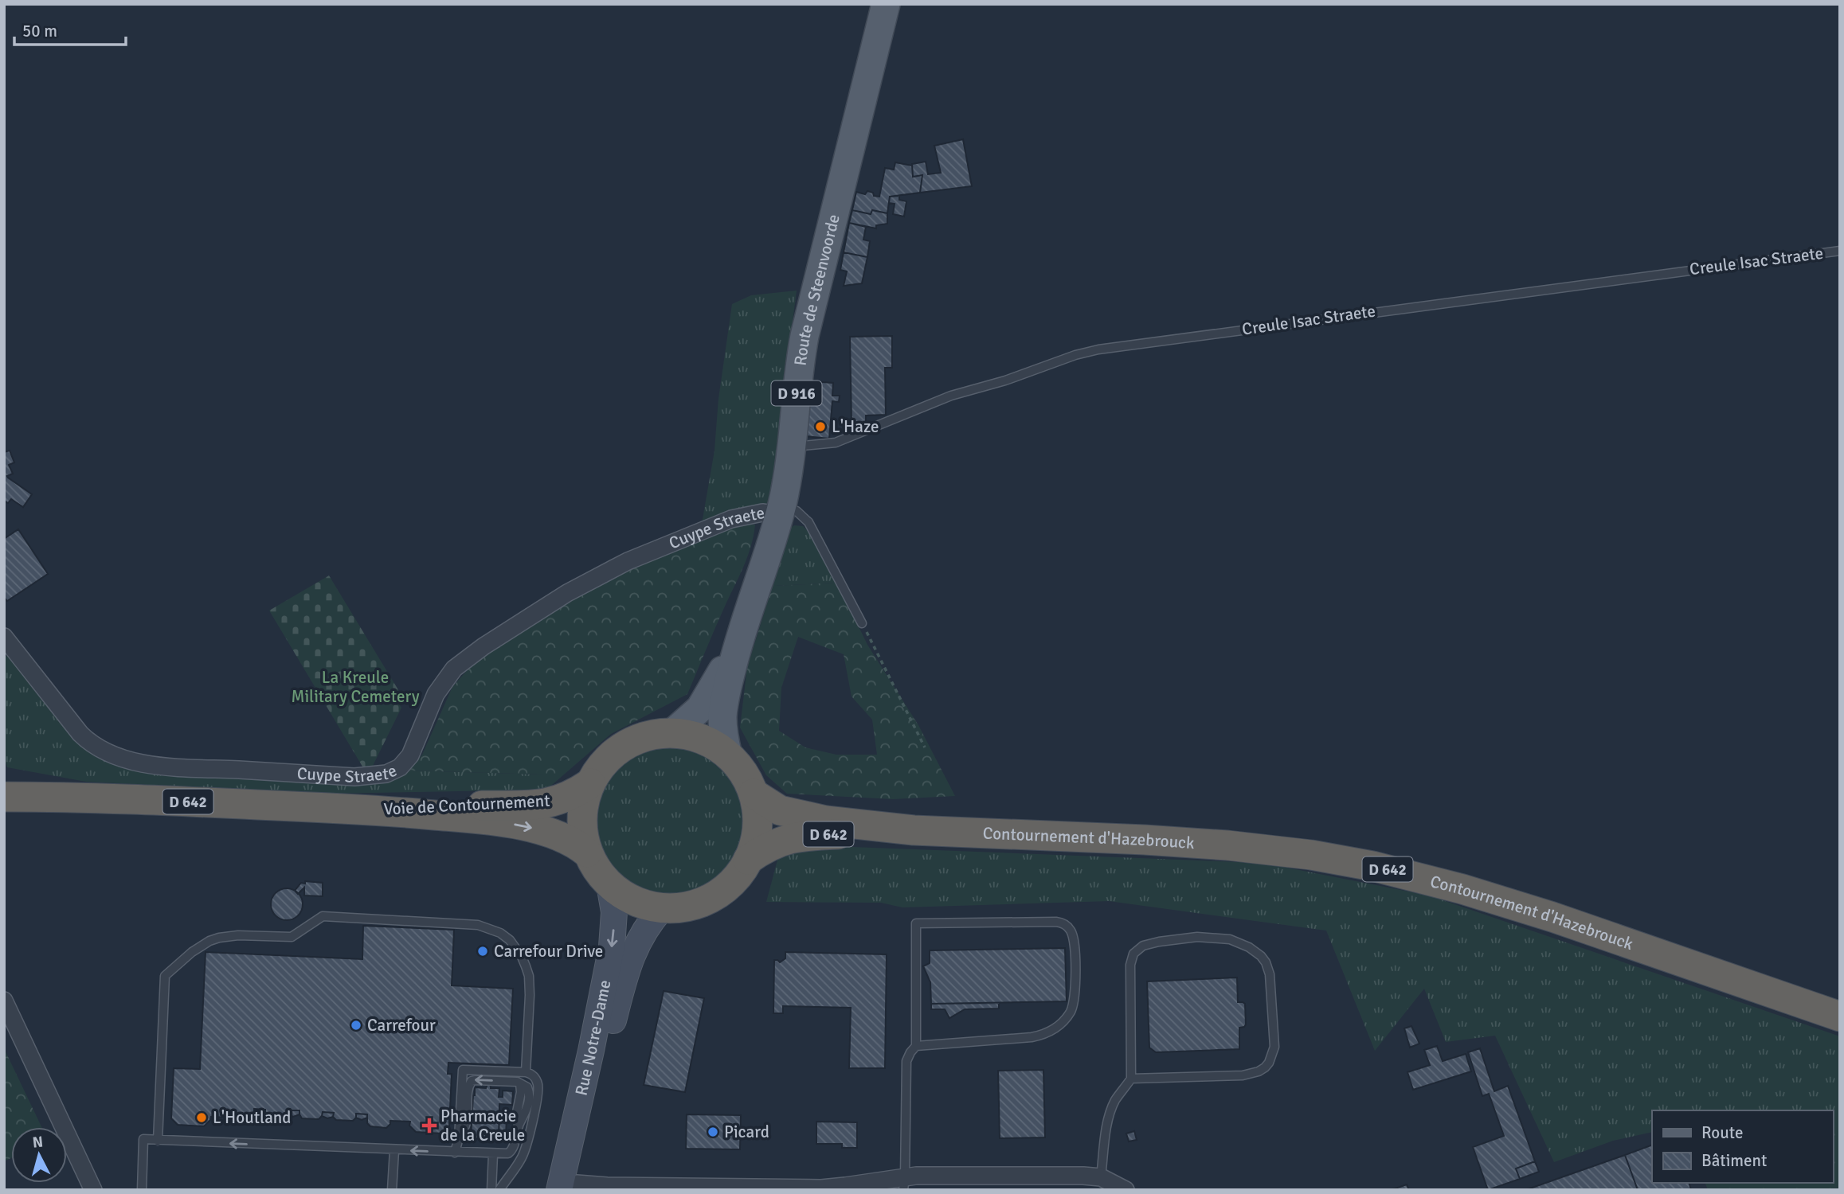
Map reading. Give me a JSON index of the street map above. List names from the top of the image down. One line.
{"streets":{"highway":["D 642","Voie de Contournement","Contournement d'Hazebrouck"],"main road":["Route de Steenvoorde","D 916","Rue Notre-Dame"],"street":["Cuype Straete"],"lane":["Creule Isac Straete"]},"crossings":[["Creule Isac Straete","Route de Steenvoorde"],["Route de Steenvoorde","Cuype Straete"],["Route de Steenvoorde","Voie de Contournement"],["Route de Steenvoorde","Contournement d'Hazebrouck"],["Route de Steenvoorde","Rue Notre-Dame"],["Voie de Contournement","Contournement d'Hazebrouck"],["Voie de Contournement","Rue Notre-Dame"],["Contournement d'Hazebrouck","Rue Notre-Dame"]],"parks":["La Kreule Military Cemetery"],"places":{"other":["L'Haze","Carrefour Drive","Carrefour","L'Houtland","Picard"],"health":["Pharmacie de la Creule"]},"legend":["Route","Bâtiment"],"scale_bar":"50 m","north":"top"}
